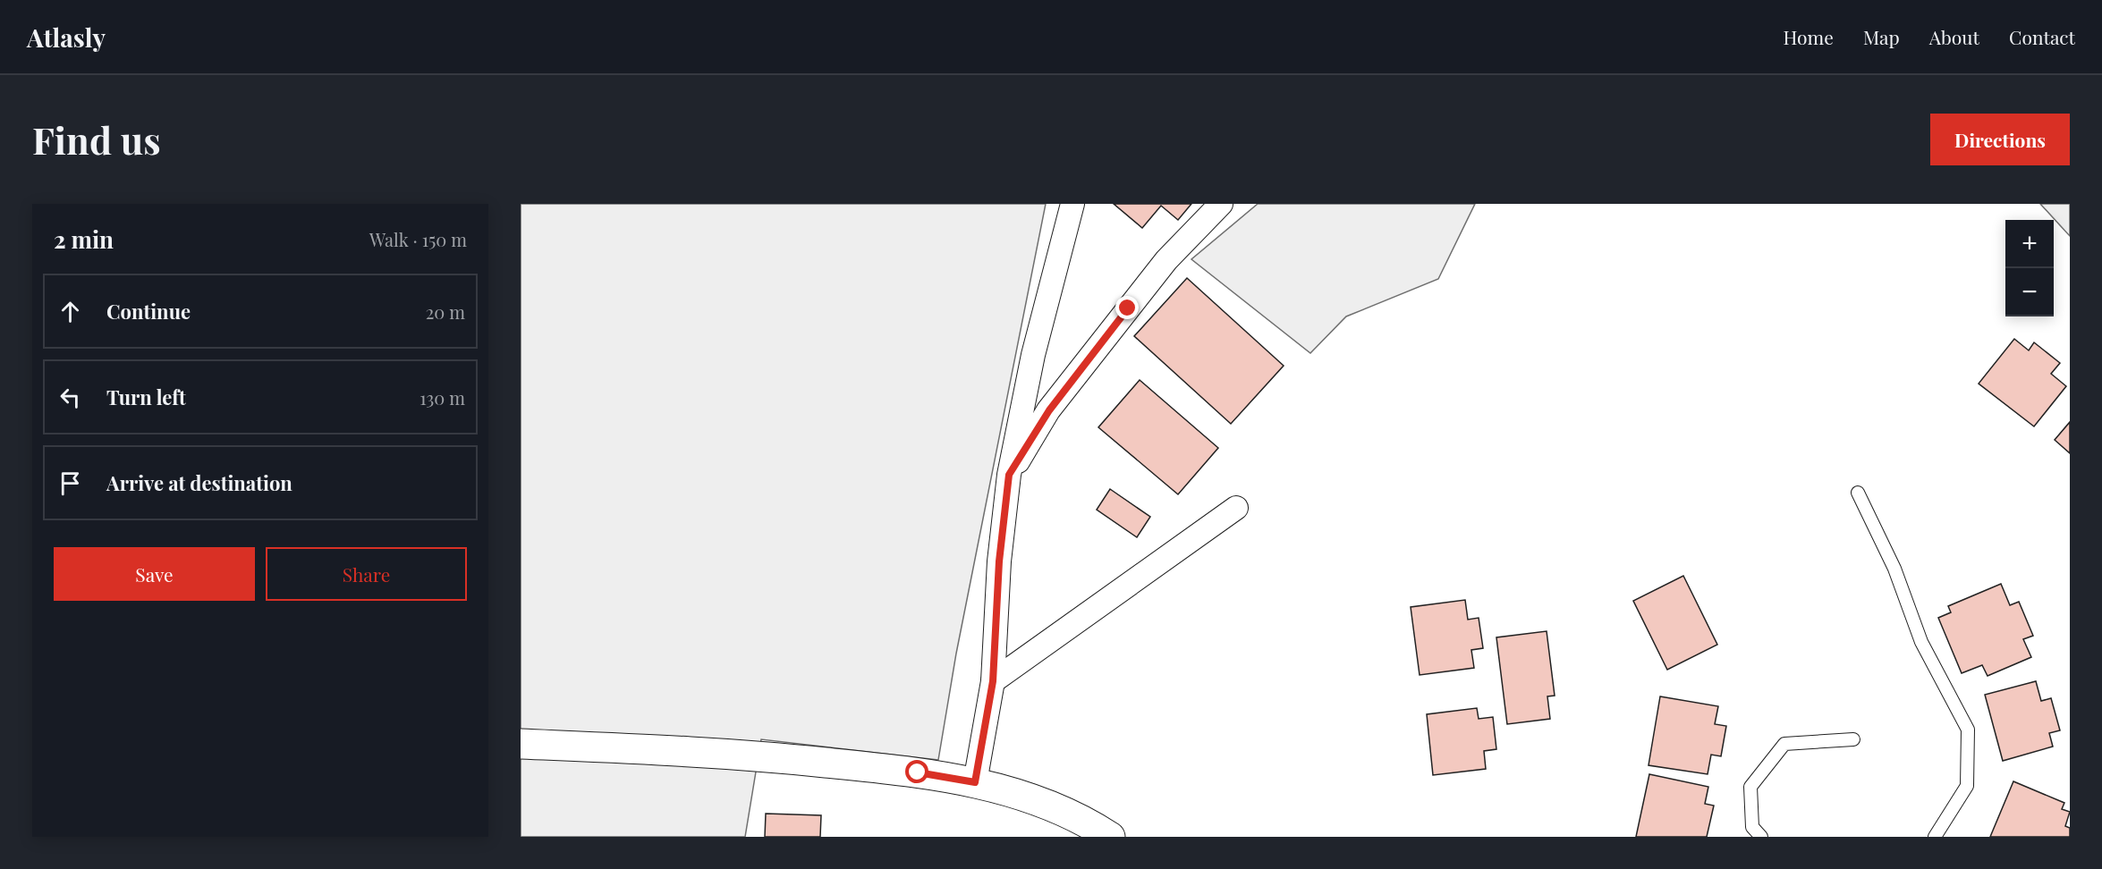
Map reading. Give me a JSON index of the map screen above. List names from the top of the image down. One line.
{"page":{"header":"Atlasly","nav":["Home","Map","About","Contact"],"buttons":["Directions",["Save","Share"]],"title":"Find us","heading":["2 min","Walk · 150 m"],"map_buttons":["+","−"],"list":[["Continue","20 m"],["Turn left","130 m"],"Arrive at destination"]}}
